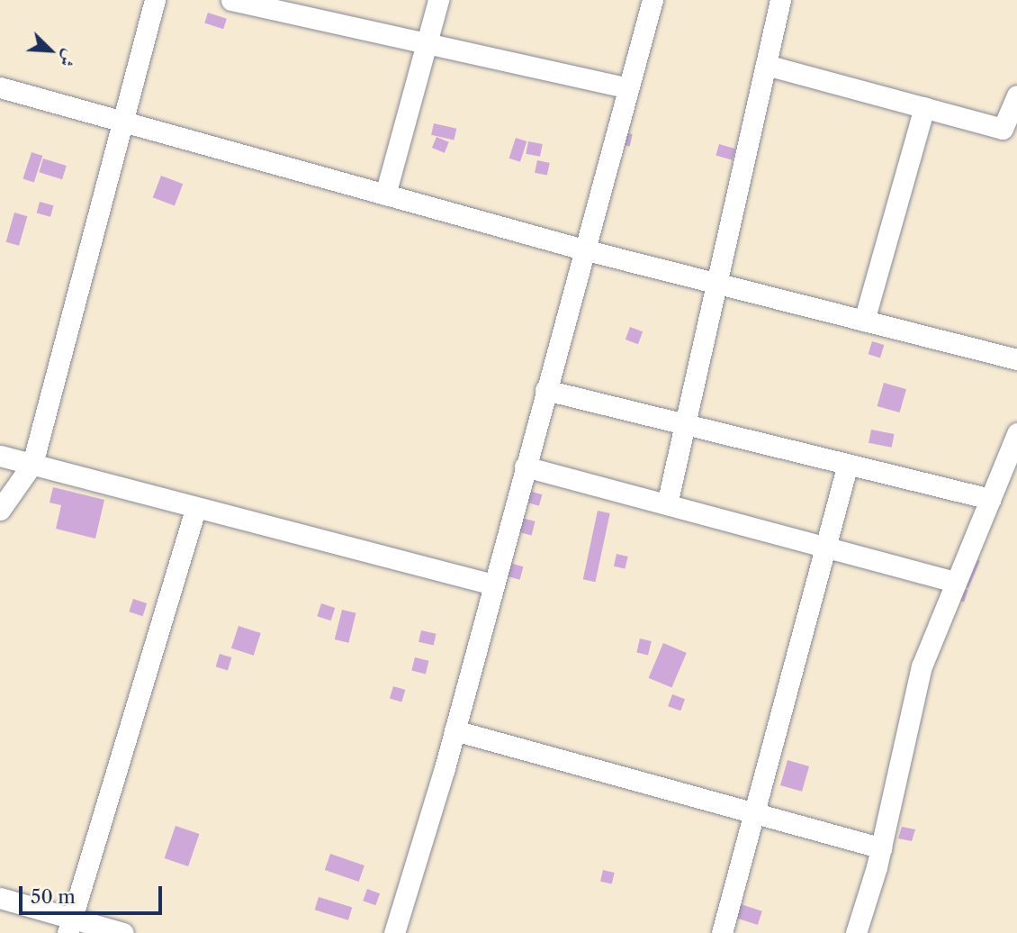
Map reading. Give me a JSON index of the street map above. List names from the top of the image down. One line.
{"scale_bar":"50 m","north":"bottom right"}
